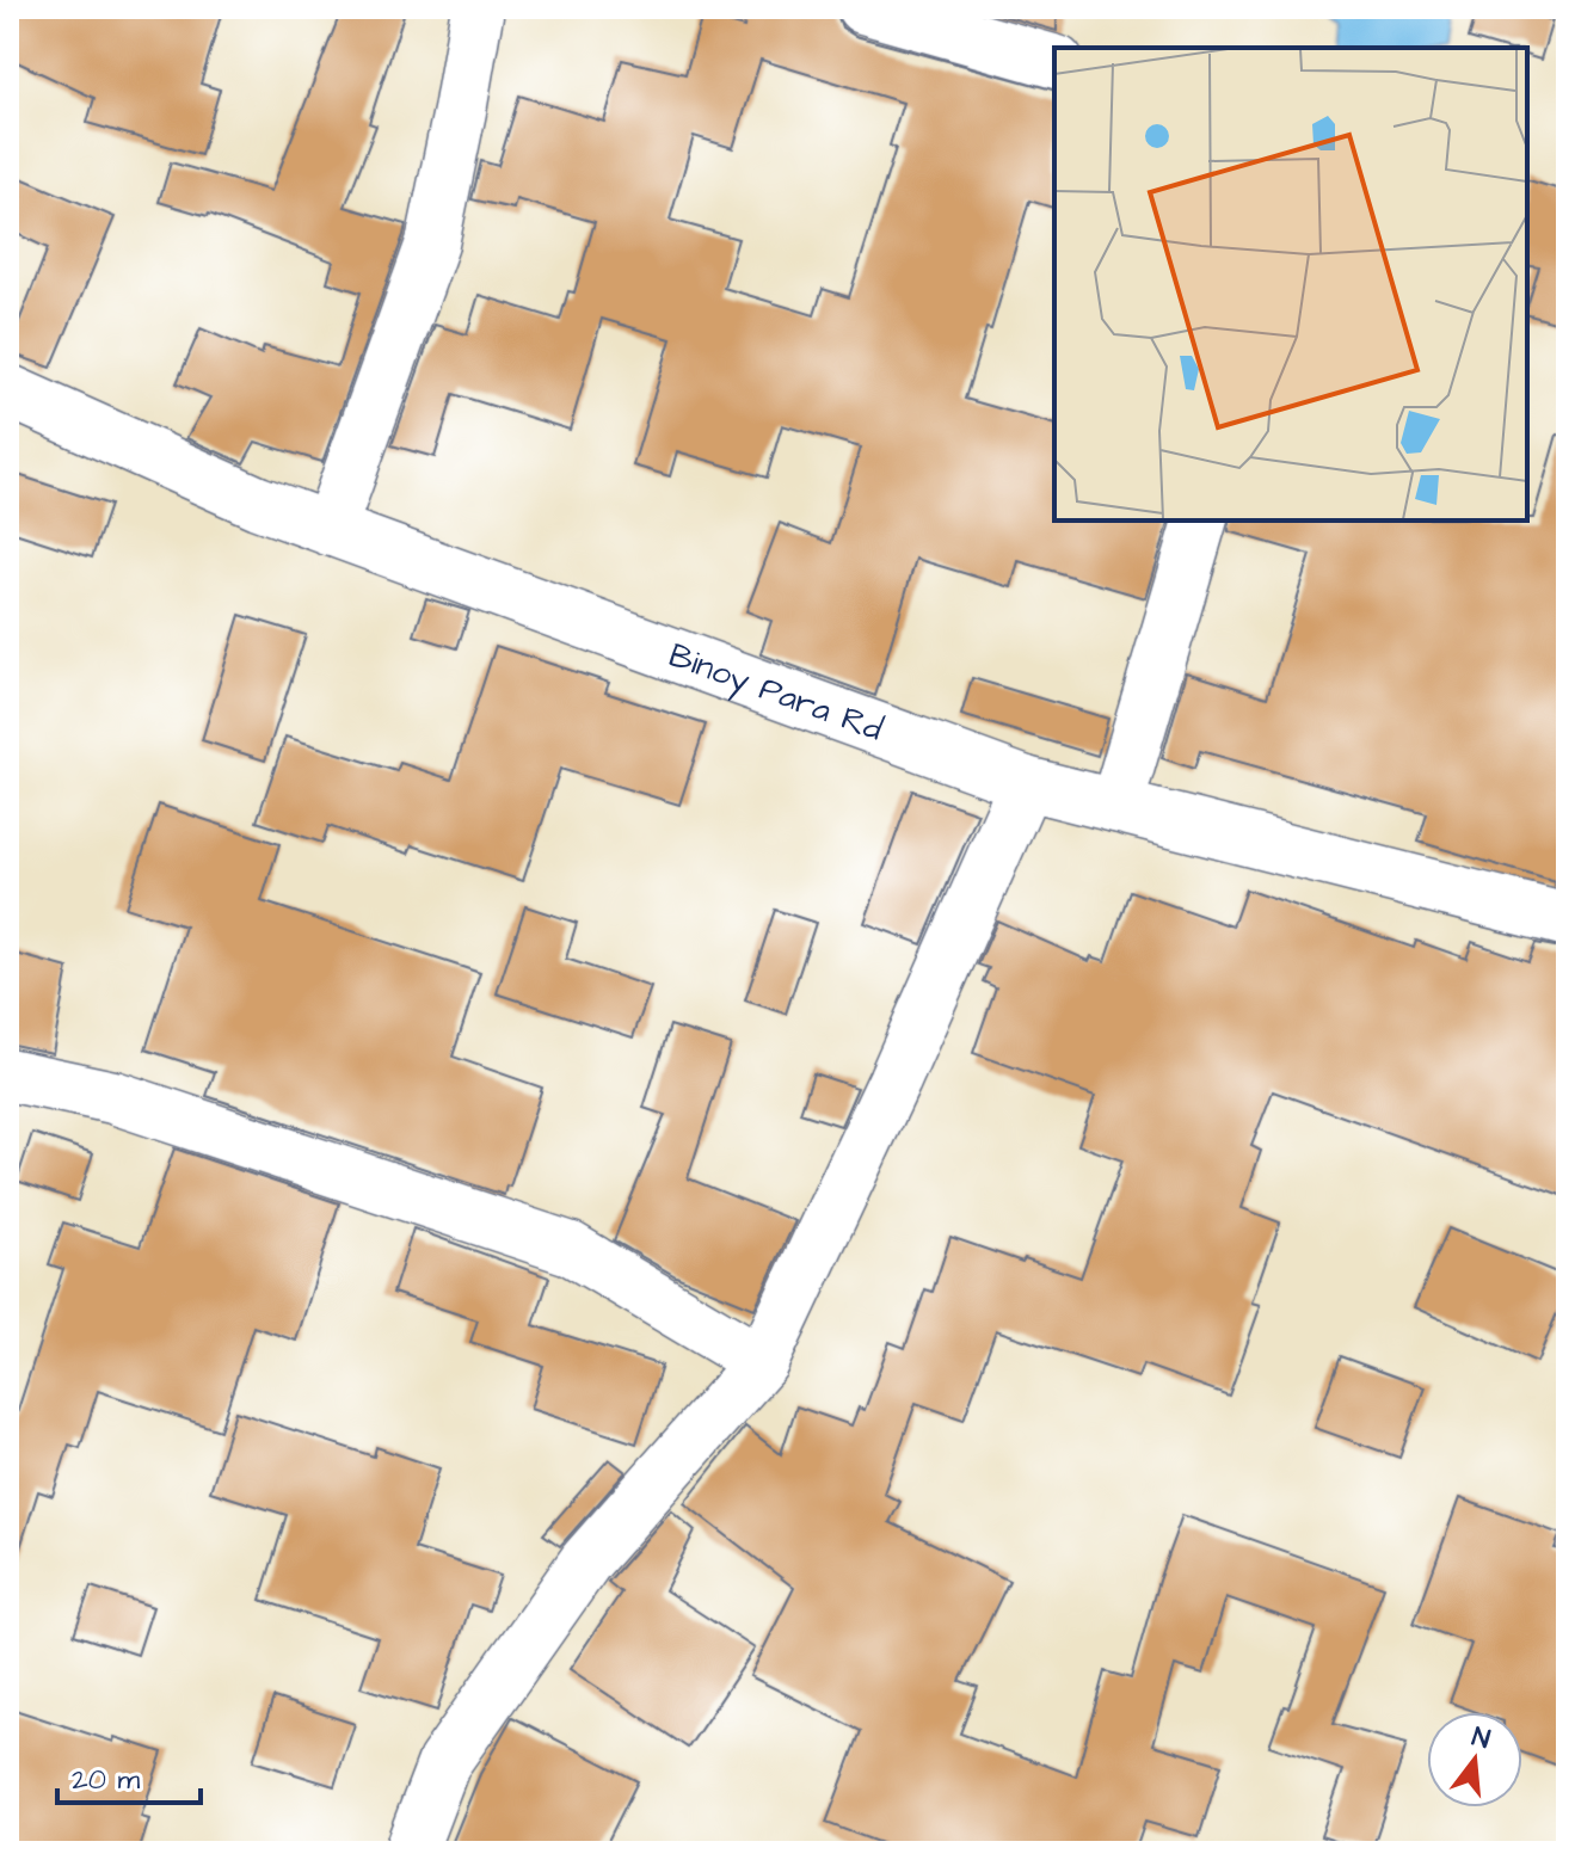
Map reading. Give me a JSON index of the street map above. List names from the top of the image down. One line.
{"streets":{"street":["Binoy Para Rd"]},"scale_bar":"20 m","north":"top"}
